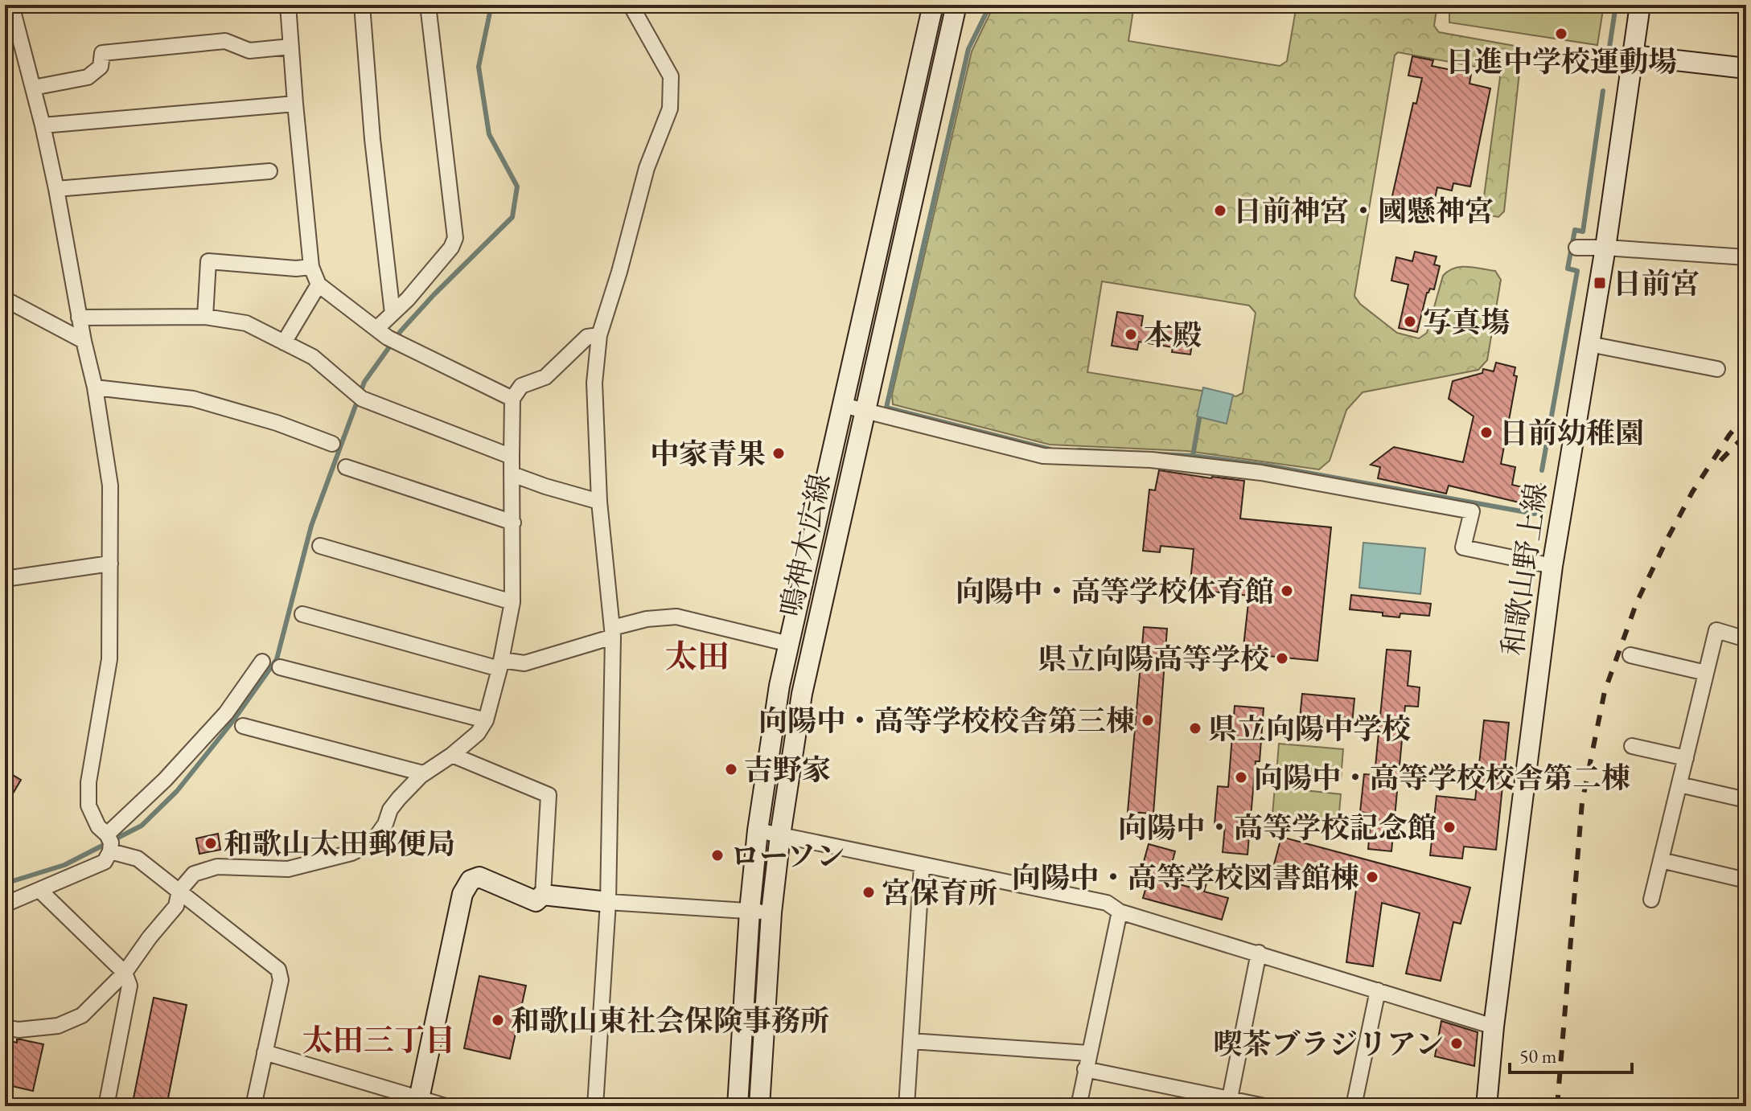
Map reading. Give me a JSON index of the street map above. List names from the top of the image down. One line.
{"streets":{"main road":["鳴神木広線","和歌山野上線"]},"districts":["太田","太田三丁目"],"places":{"other":["日進中学校運動場","日前神宮・國懸神宮","写真塲","本殿","日前幼稚園","中家青果","向陽中・高等学校体育館","県立向陽高等学校","向陽中・高等学校校舎第三棟","県立向陽中学校","吉野家","向陽中・高等学校校舎第二棟","向陽中・高等学校記念館","和歌山太田郵便局","ローソン","向陽中・高等学校図書館棟","宮保育所","和歌山東社会保険事務所","喫茶ブラジリアン"],"transit":["日前宮"]},"scale_bar":"50 m"}
